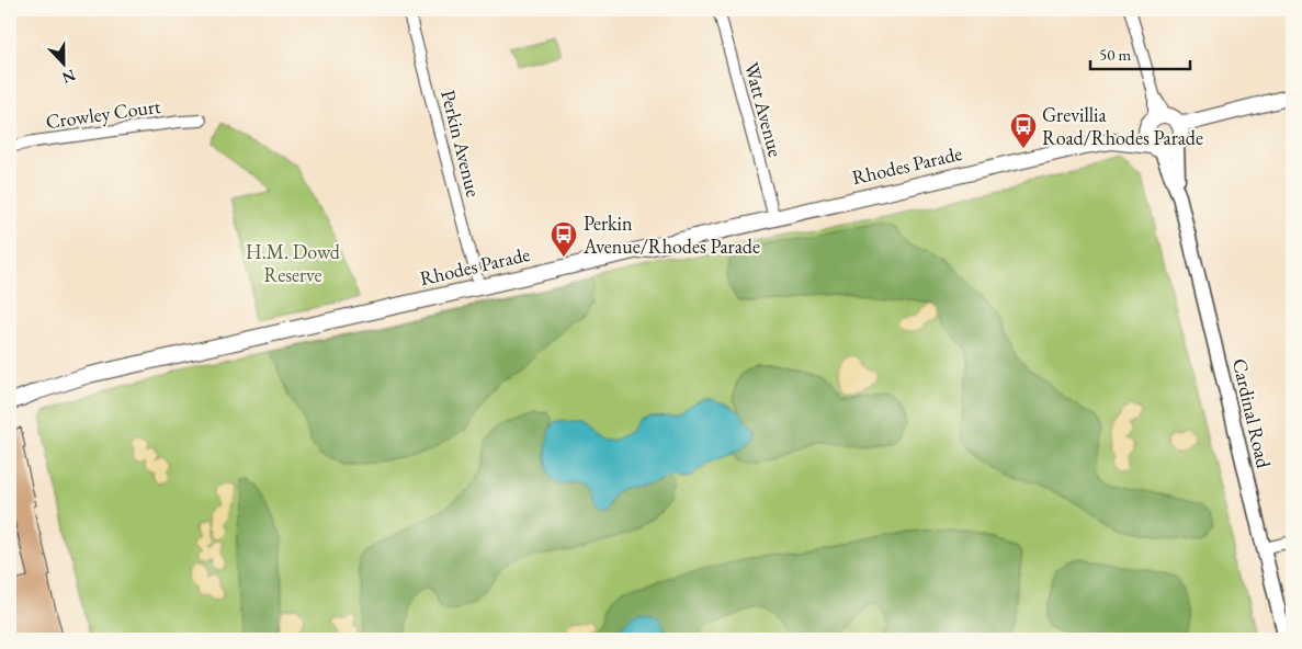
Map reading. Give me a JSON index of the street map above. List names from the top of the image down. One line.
{"streets":{"main road":["Rhodes Parade"],"street":["Watt Avenue","Crowley Court","Perkin Avenue","Cardinal Road"]},"crossings":[["Watt Avenue","Rhodes Parade"],["Perkin Avenue","Rhodes Parade"],["Rhodes Parade","Cardinal Road"]],"parks":["H.M. Dowd Reserve"],"places":{"bus stop":["Grevillia Road/Rhodes Parade","Perkin Avenue/Rhodes Parade"]},"scale_bar":"50 m","north":"bottom"}
